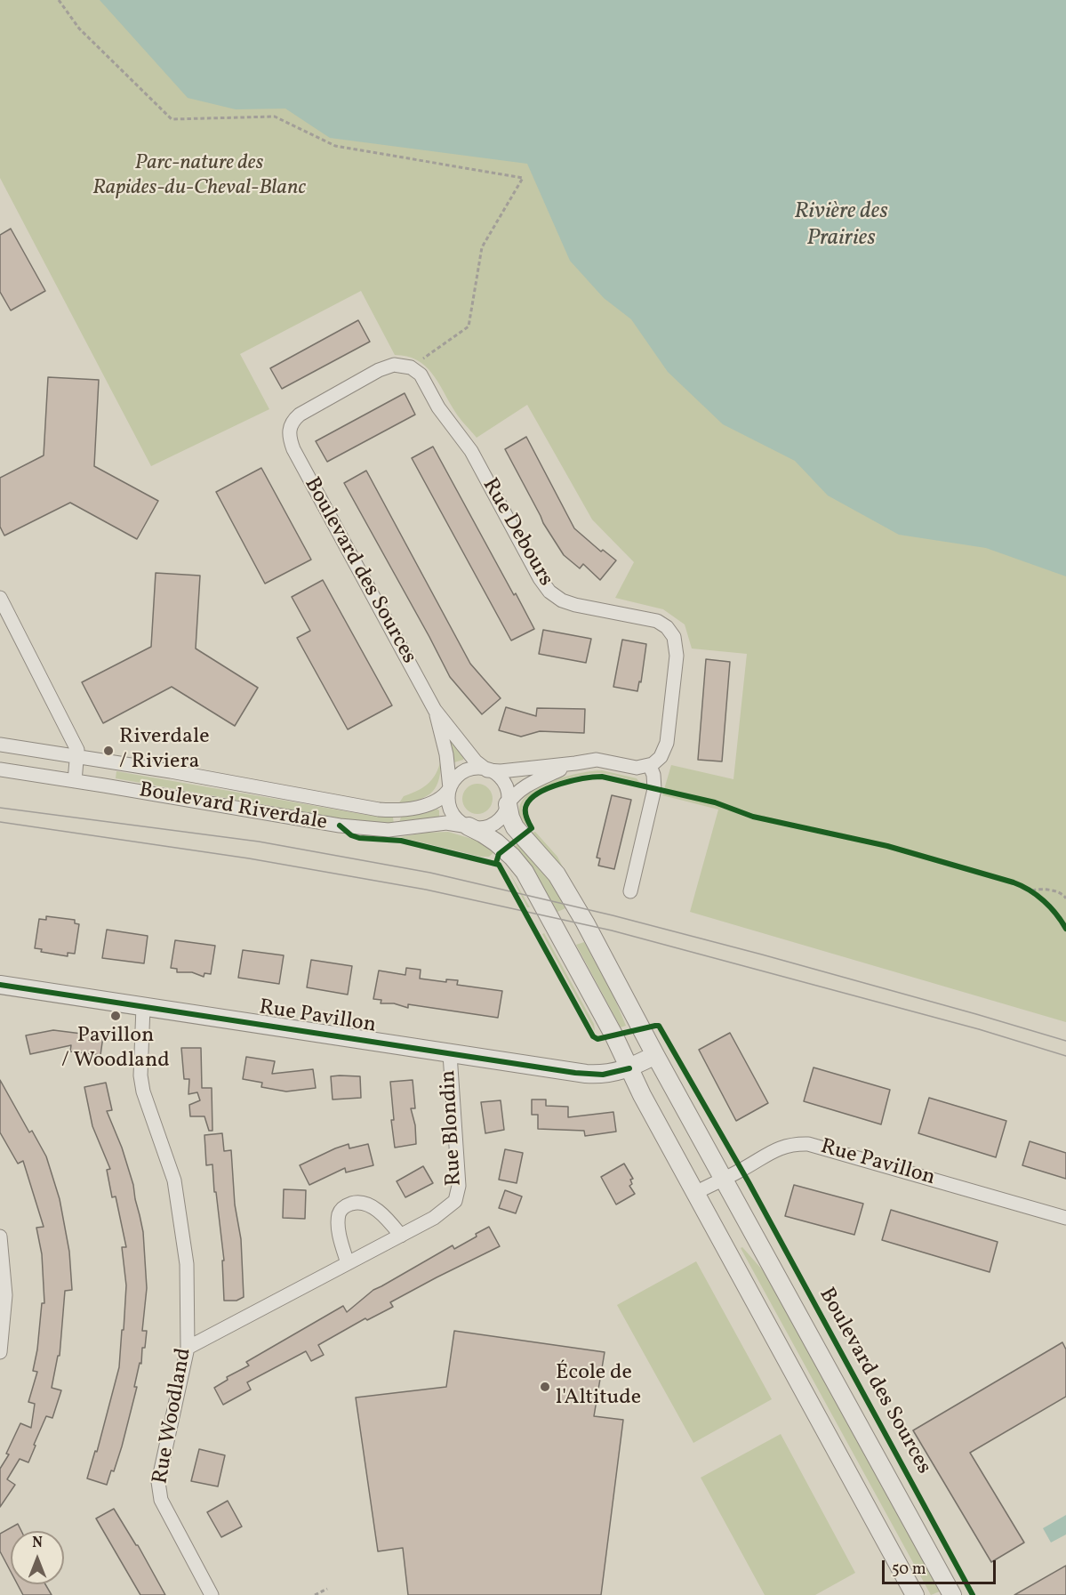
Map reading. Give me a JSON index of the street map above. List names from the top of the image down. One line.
{"streets":{"street":["Rue Debours","Boulevard des Sources","Boulevard Riverdale","Rue Pavillon","Rue Blondin","Rue Woodland"]},"crossings":[["Rue Debours","Boulevard des Sources"],["Boulevard des Sources","Boulevard Riverdale"],["Boulevard des Sources","Rue Pavillon"],["Rue Pavillon","Rue Blondin"],["Rue Pavillon","Rue Woodland"],["Rue Blondin","Rue Woodland"]],"water":["Rivière des Prairies"],"parks":["Parc-nature des Rapides-du-Cheval-Blanc"],"places":["Riverdale / Riviera","Pavillon / Woodland","École de l'Altitude"],"scale_bar":"50 m","north":"top"}
